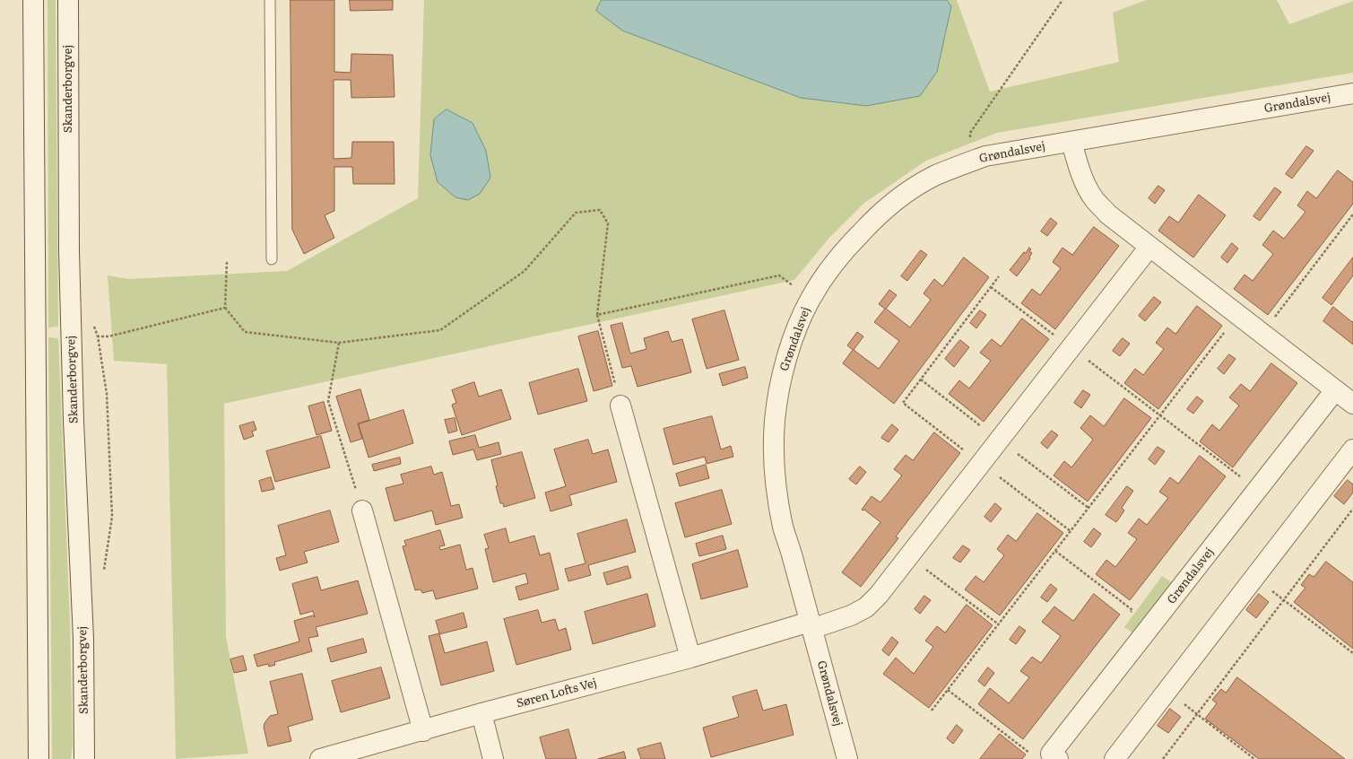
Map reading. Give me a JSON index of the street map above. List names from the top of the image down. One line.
{"streets":{"street":["Skanderborgvej","Grøndalsvej","Søren Lofts Vej"]},"crossings":[["Grøndalsvej","Søren Lofts Vej"]]}
